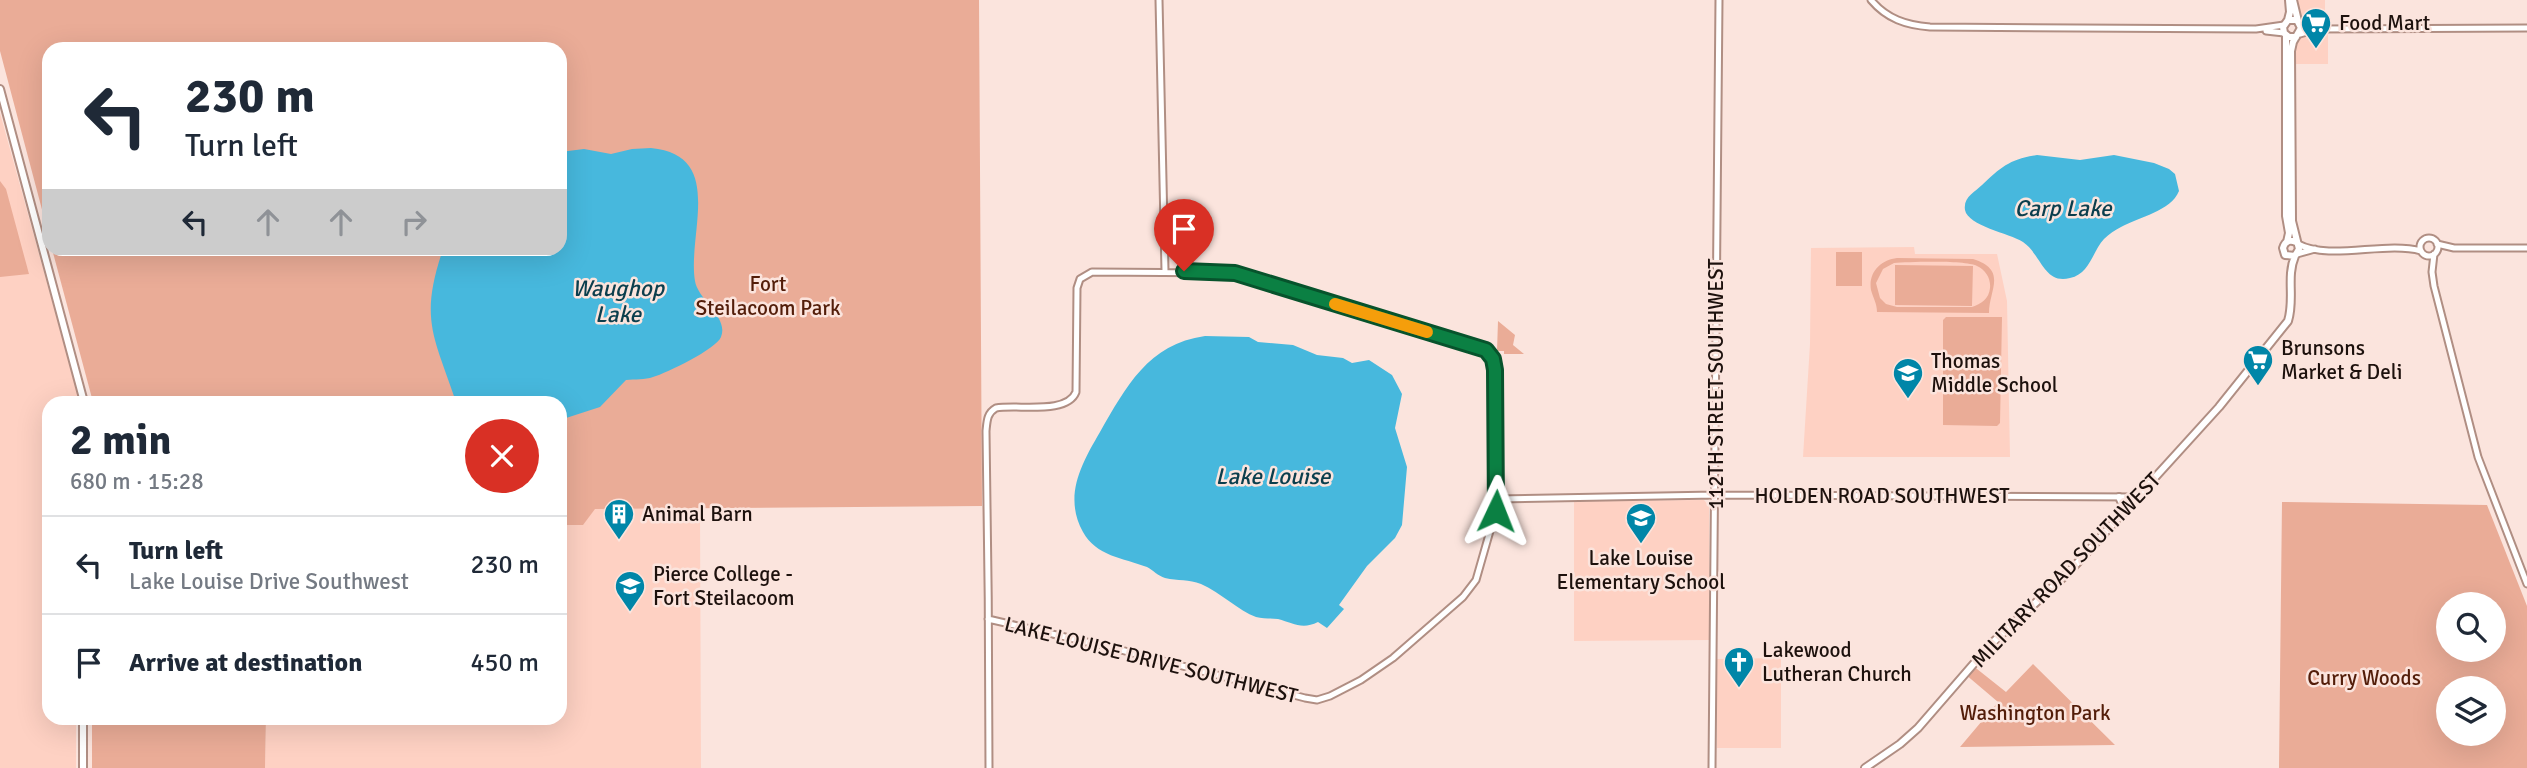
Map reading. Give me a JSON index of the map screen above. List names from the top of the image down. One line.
{"streets":{"main road":["MILITARY ROAD SOUTHWEST"],"street":["112TH STREET SOUTHWEST","HOLDEN ROAD SOUTHWEST","LAKE LOUISE DRIVE SOUTHWEST"]},"crossings":[["112TH STREET SOUTHWEST","HOLDEN ROAD SOUTHWEST"],["HOLDEN ROAD SOUTHWEST","MILITARY ROAD SOUTHWEST"],["HOLDEN ROAD SOUTHWEST","LAKE LOUISE DRIVE SOUTHWEST"]],"water":["Carp Lake","Waughop Lake","Lake Louise"],"parks":["Fort Steilacoom Park","Curry Woods","Washington Park"],"places":{"supermarket":["Food Mart","Brunsons Market & Deli"],"school or university":["Thomas Middle School","Lake Louise Elementary School","Pierce College - Fort Steilacoom"],"building":["Animal Barn"],"church":["Lakewood Lutheran Church"]},"page":{"turn":["230 m","Turn left"],"heading":["2 min","680 m · 15:28"],"list":[{"name":"Turn left","note":"Lake Louise Drive Southwest","value":"230 m"},{"name":"Arrive at destination","value":"450 m"}]}}
